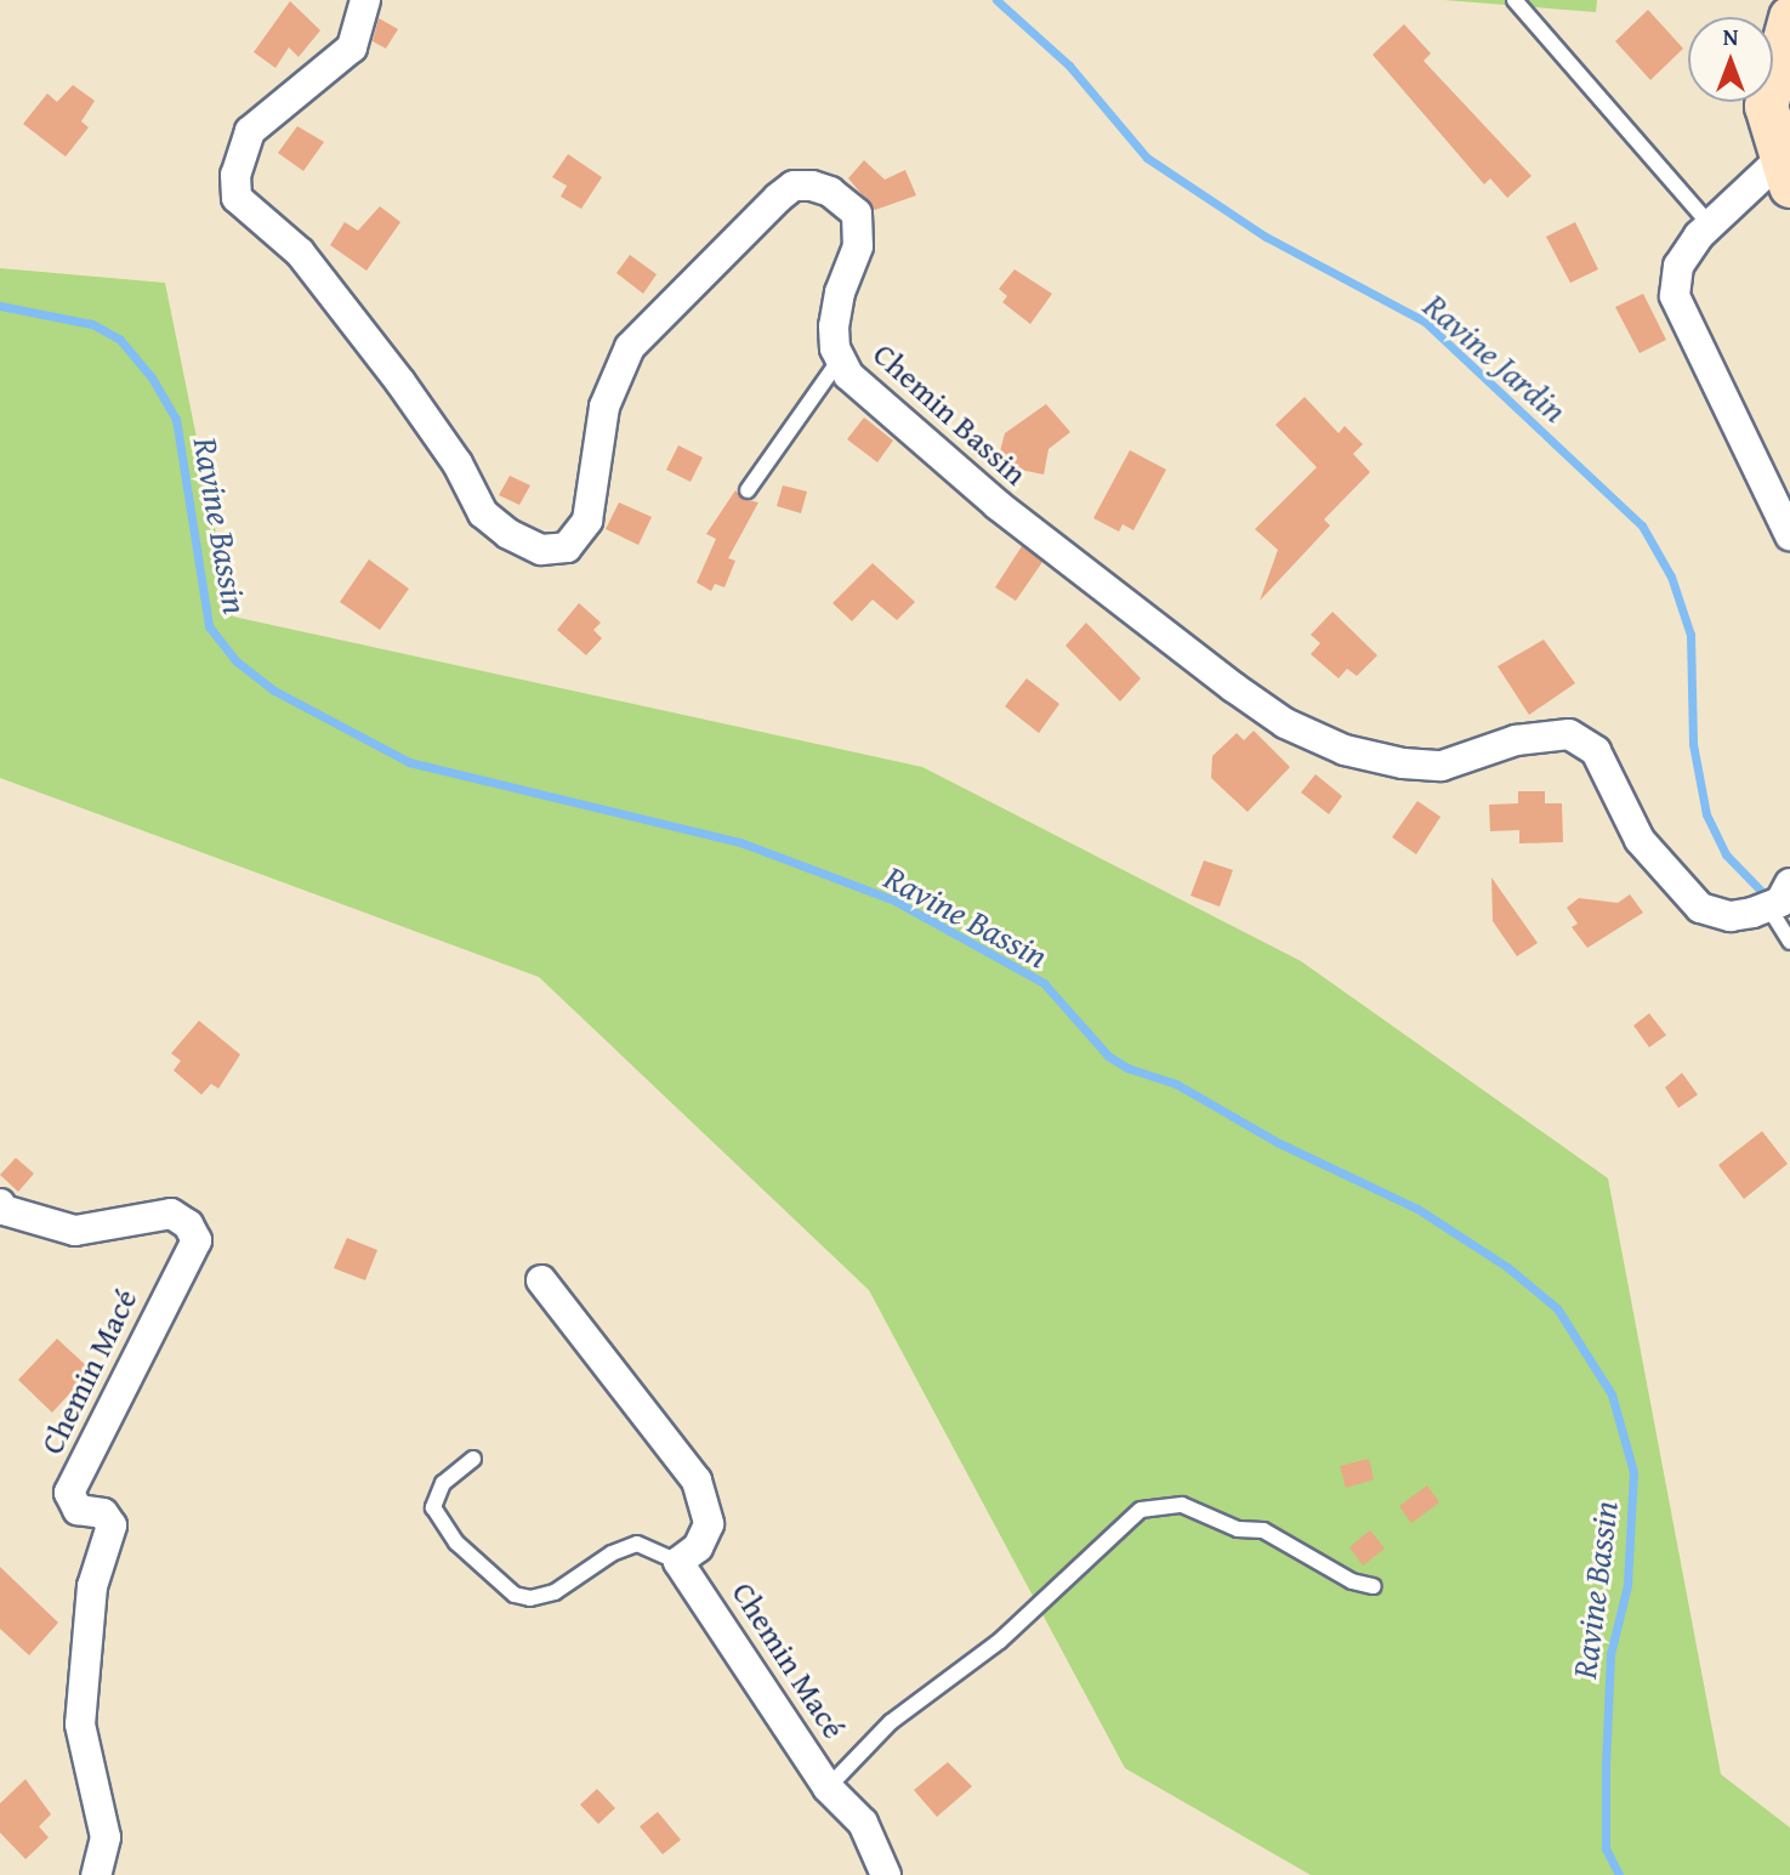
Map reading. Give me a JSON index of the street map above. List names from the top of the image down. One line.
{"streets":{"street":["Chemin Bassin","Chemin Macé"]},"water":["Ravine Jardin","Ravine Bassin"],"north":"top"}
